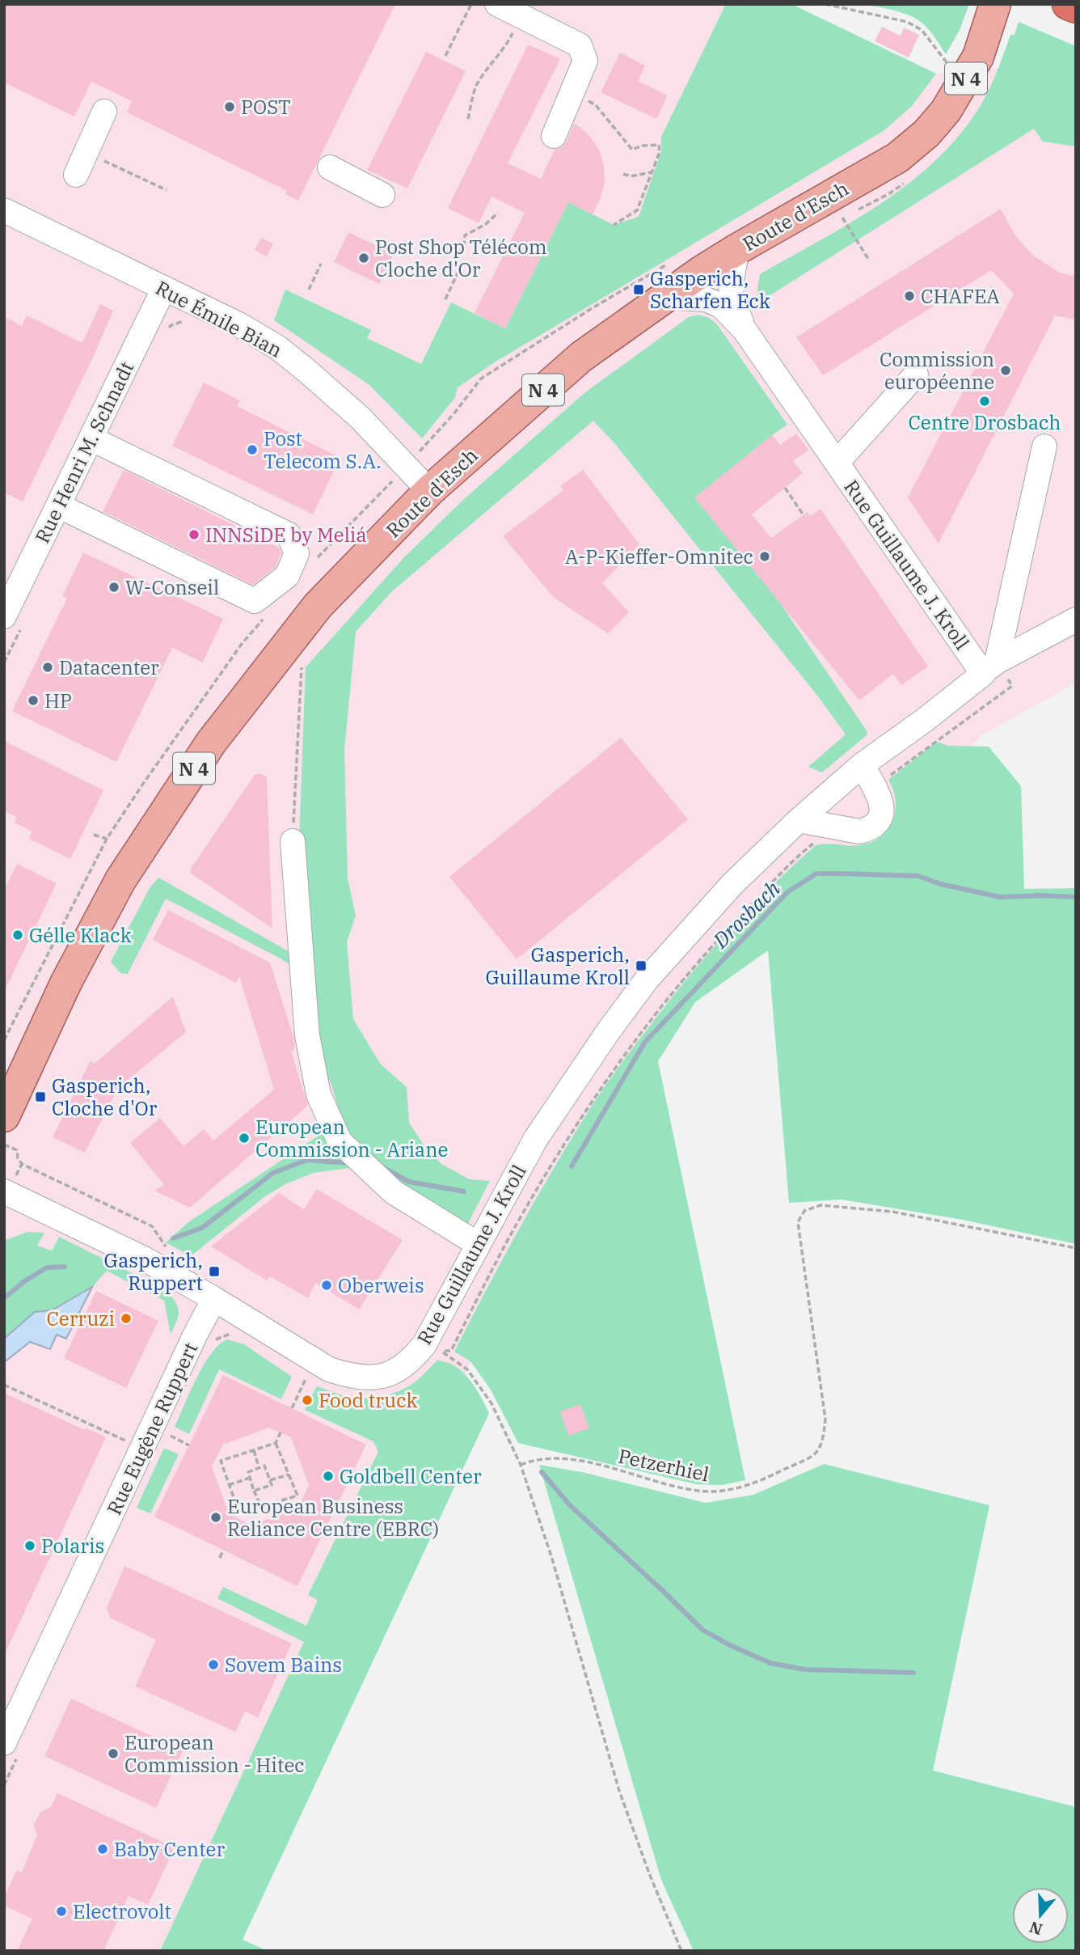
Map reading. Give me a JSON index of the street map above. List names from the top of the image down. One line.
{"streets":{"main road":["N 4","Route d'Esch"],"street":["Rue Émile Bian","Rue Henri M. Schnadt","Rue Guillaume J. Kroll","Rue Eugène Ruppert"],"path":["Petzerhiel"]},"crossings":[["Route d'Esch","Rue Émile Bian"],["Route d'Esch","Rue Guillaume J. Kroll"],["Rue Émile Bian","Rue Henri M. Schnadt"],["Rue Guillaume J. Kroll","Rue Eugène Ruppert"]],"water":["Drosbach"],"places":{"other":["POST","Post Shop Télécom Cloche d'Or","CHAFEA","Commission européenne","Centre Drosbach","Post Telecom S.A.","INNSiDE by Meliá","A-P-Kieffer-Omnitec","W-Conseil","Datacenter","HP","Gélle Klack","European Commission - Ariane","Oberweis","Cerruzi","Food truck","Goldbell Center","European Business Reliance Centre (EBRC)","Polaris","Sovem Bains","European Commission - Hitec","Baby Center","Electrovolt"],"transit":["Gasperich, Scharfen Eck","Gasperich, Guillaume Kroll","Gasperich, Cloche d'Or","Gasperich, Ruppert"]},"north":"bottom"}
